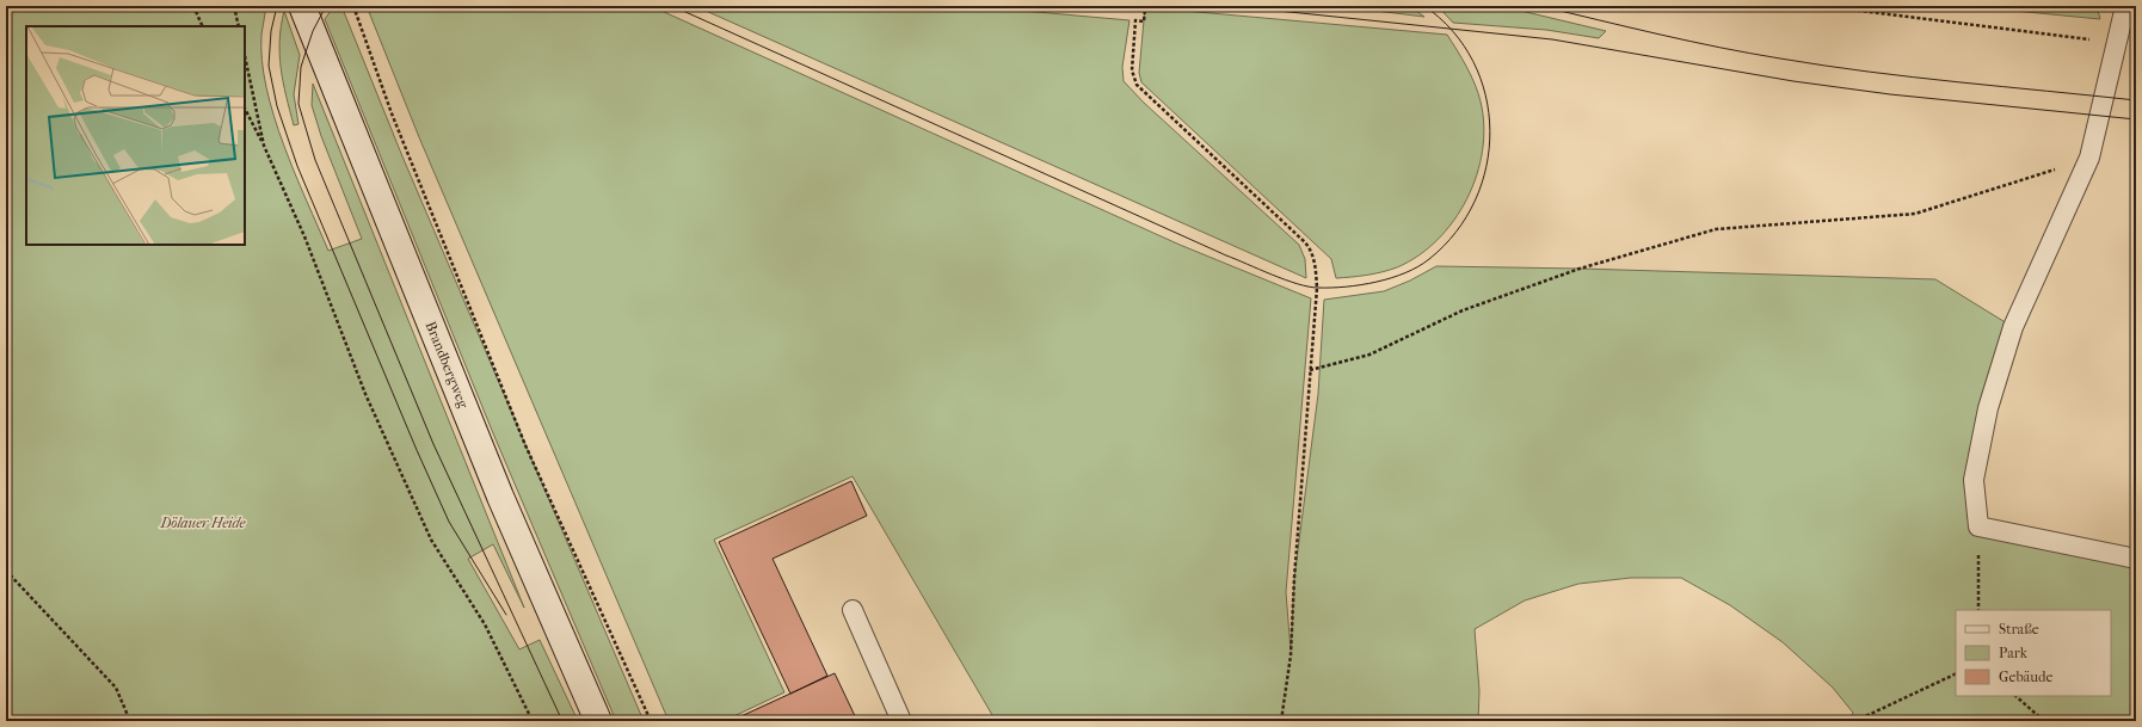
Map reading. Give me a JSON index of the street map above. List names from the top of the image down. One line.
{"streets":{"main road":["Brandbergweg"]},"parks":["Dölauer Heide"],"legend":["Straße","Park","Gebäude"]}
